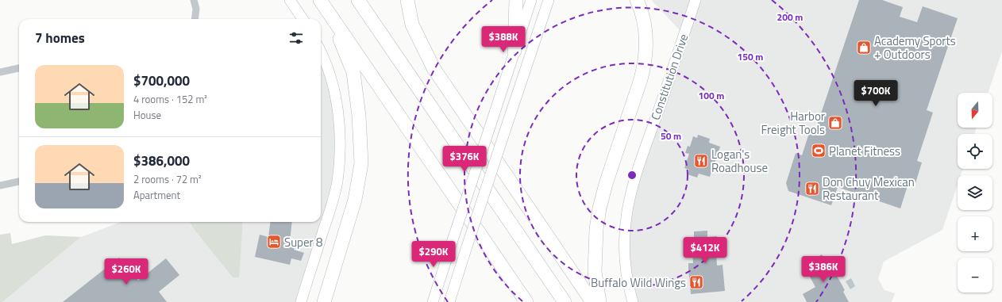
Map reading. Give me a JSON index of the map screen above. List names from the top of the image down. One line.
{"streets":{"main road":["Constitution Drive"]},"places":{"shop":["Academy Sports + Outdoors","Harbor Freight Tools"],"sports":["Planet Fitness"],"restaurant":["Logan's Roadhouse","Don Chuy Mexican Restaurant","Buffalo Wild Wings"],"hotel":["Super 8"]},"north":"bottom","page":{"heading":"7 homes","price":["$388K","$700K","$376K","$412K","$290K","$386K","$260K"],"list":[{"name":"$700,000","note":"4 rooms · 152 m² · House"},{"name":"$386,000","note":"2 rooms · 72 m² · Apartment"}],"map_buttons":["+","−"]},"rings":["200 m","150 m","100 m","50 m"]}
